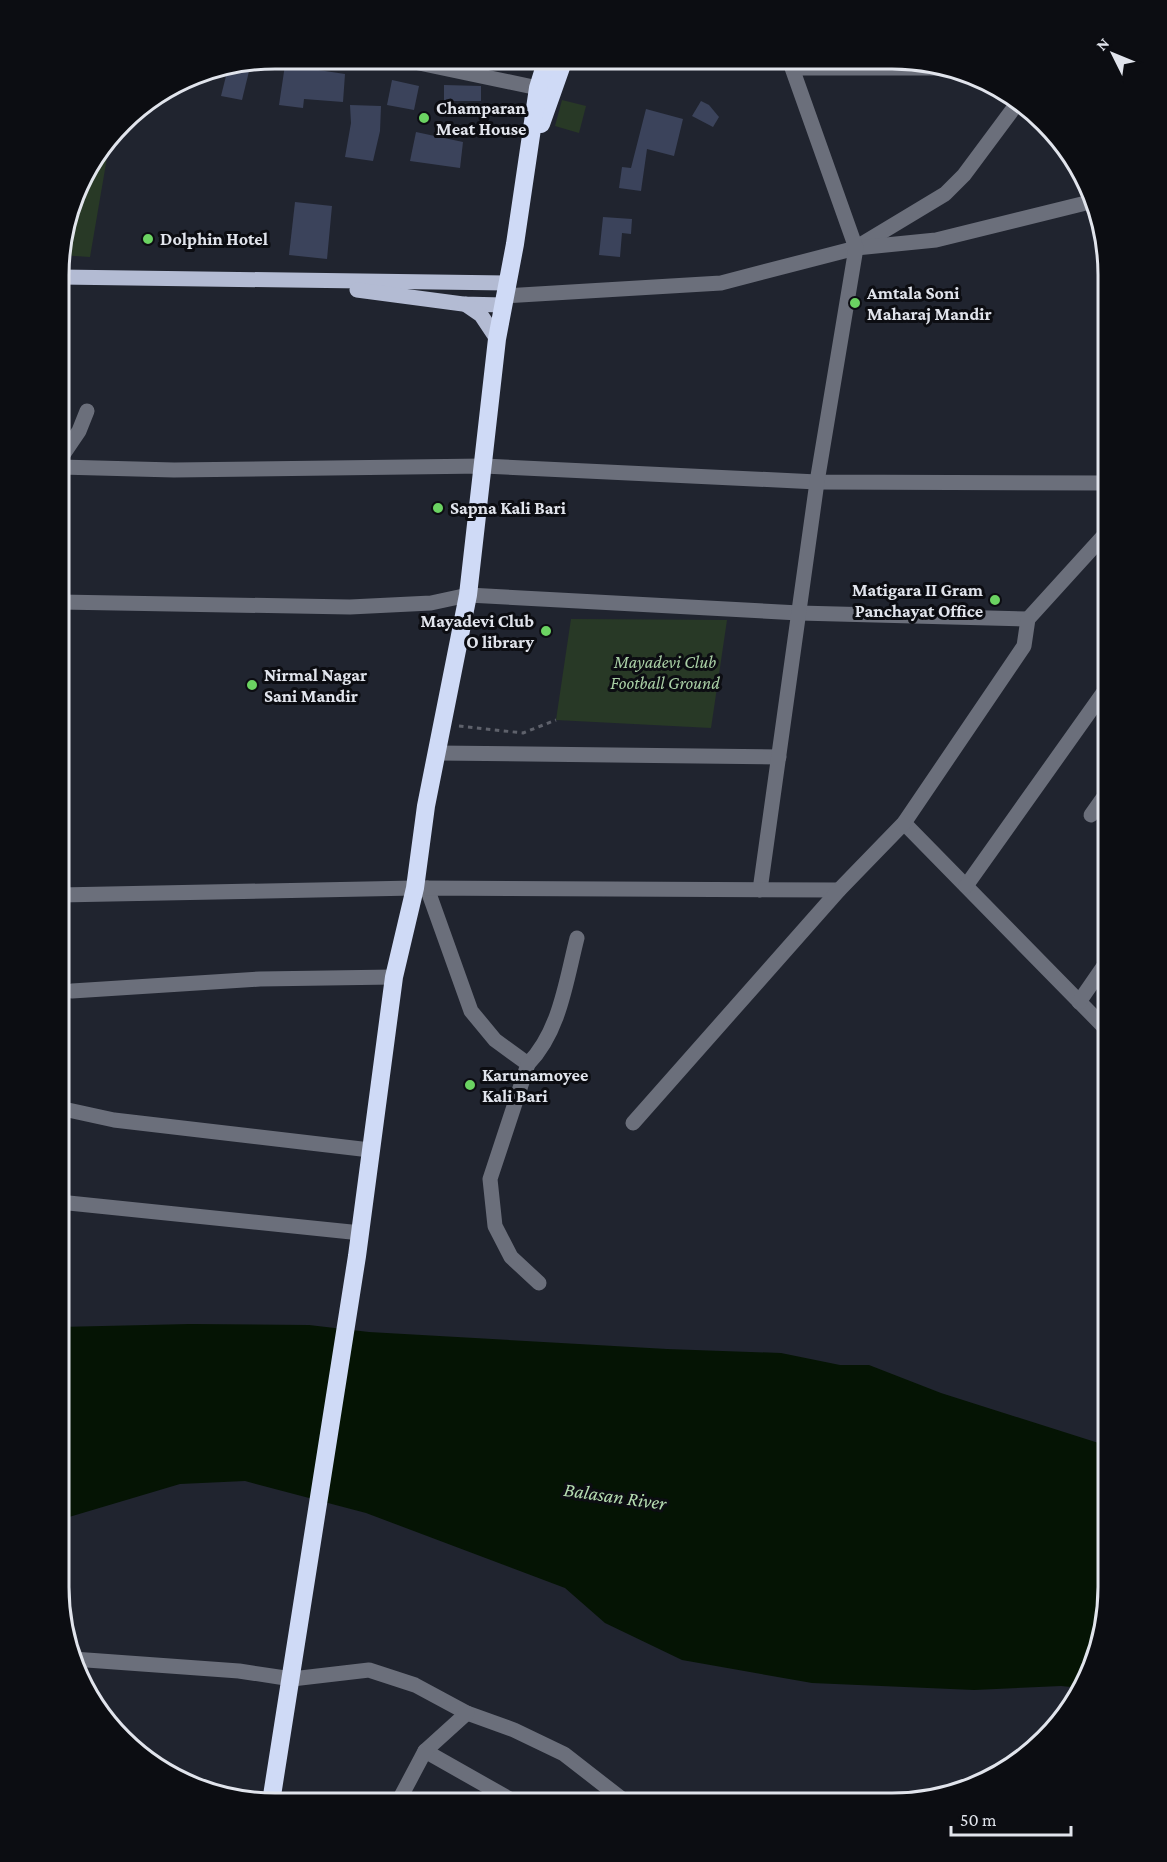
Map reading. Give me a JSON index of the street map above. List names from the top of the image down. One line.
{"water":["Balasan River"],"parks":["Mayadevi Club Football Ground"],"places":["Champaran Meat House","Dolphin Hotel","Amtala Soni Maharaj Mandir","Sapna Kali Bari","Matigara II Gram Panchayat Office","Mayadevi Club O library","Nirmal Nagar Sani Mandir","Karunamoyee Kali Bari"],"scale_bar":"50 m","north":"top left"}
